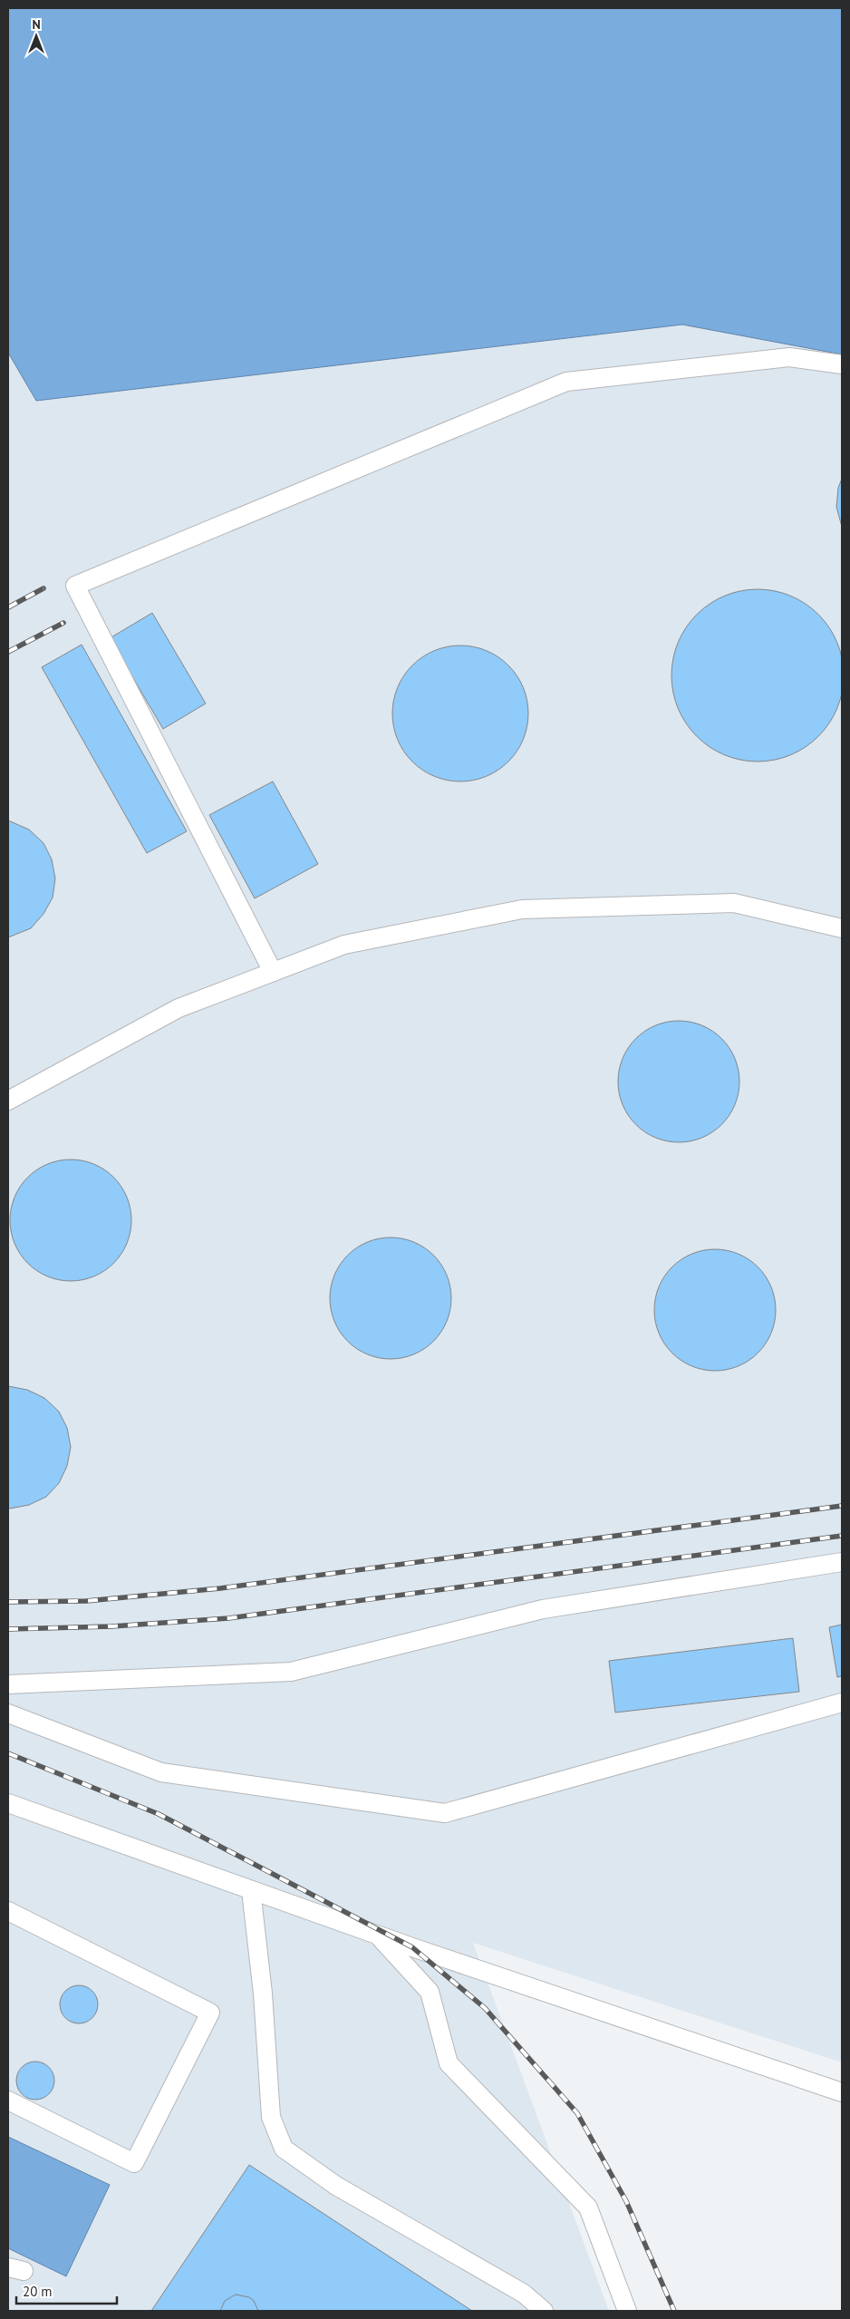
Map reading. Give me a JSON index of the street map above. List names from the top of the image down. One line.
{"scale_bar":"20 m","north":"top"}
